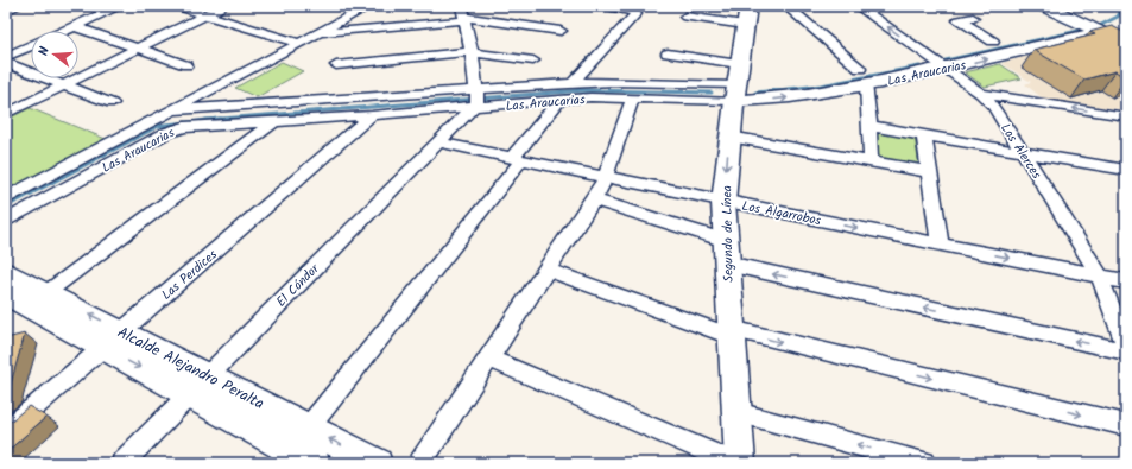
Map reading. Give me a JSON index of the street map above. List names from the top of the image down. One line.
{"streets":{"street":["Las Araucarias","Los Alerces","Los Algarrobos","Segundo de Línea","Las Perdices","El Cóndor","Alcalde Alejandro Peralta"]},"crossings":[["Las Araucarias","Los Alerces"],["Las Araucarias","Segundo de Línea"],["Las Araucarias","Las Perdices"],["Las Araucarias","El Cóndor"],["Los Alerces","Los Algarrobos"],["Los Algarrobos","Segundo de Línea"],["Los Algarrobos","El Cóndor"],["Las Perdices","Alcalde Alejandro Peralta"],["El Cóndor","Alcalde Alejandro Peralta"]],"north":"left"}
